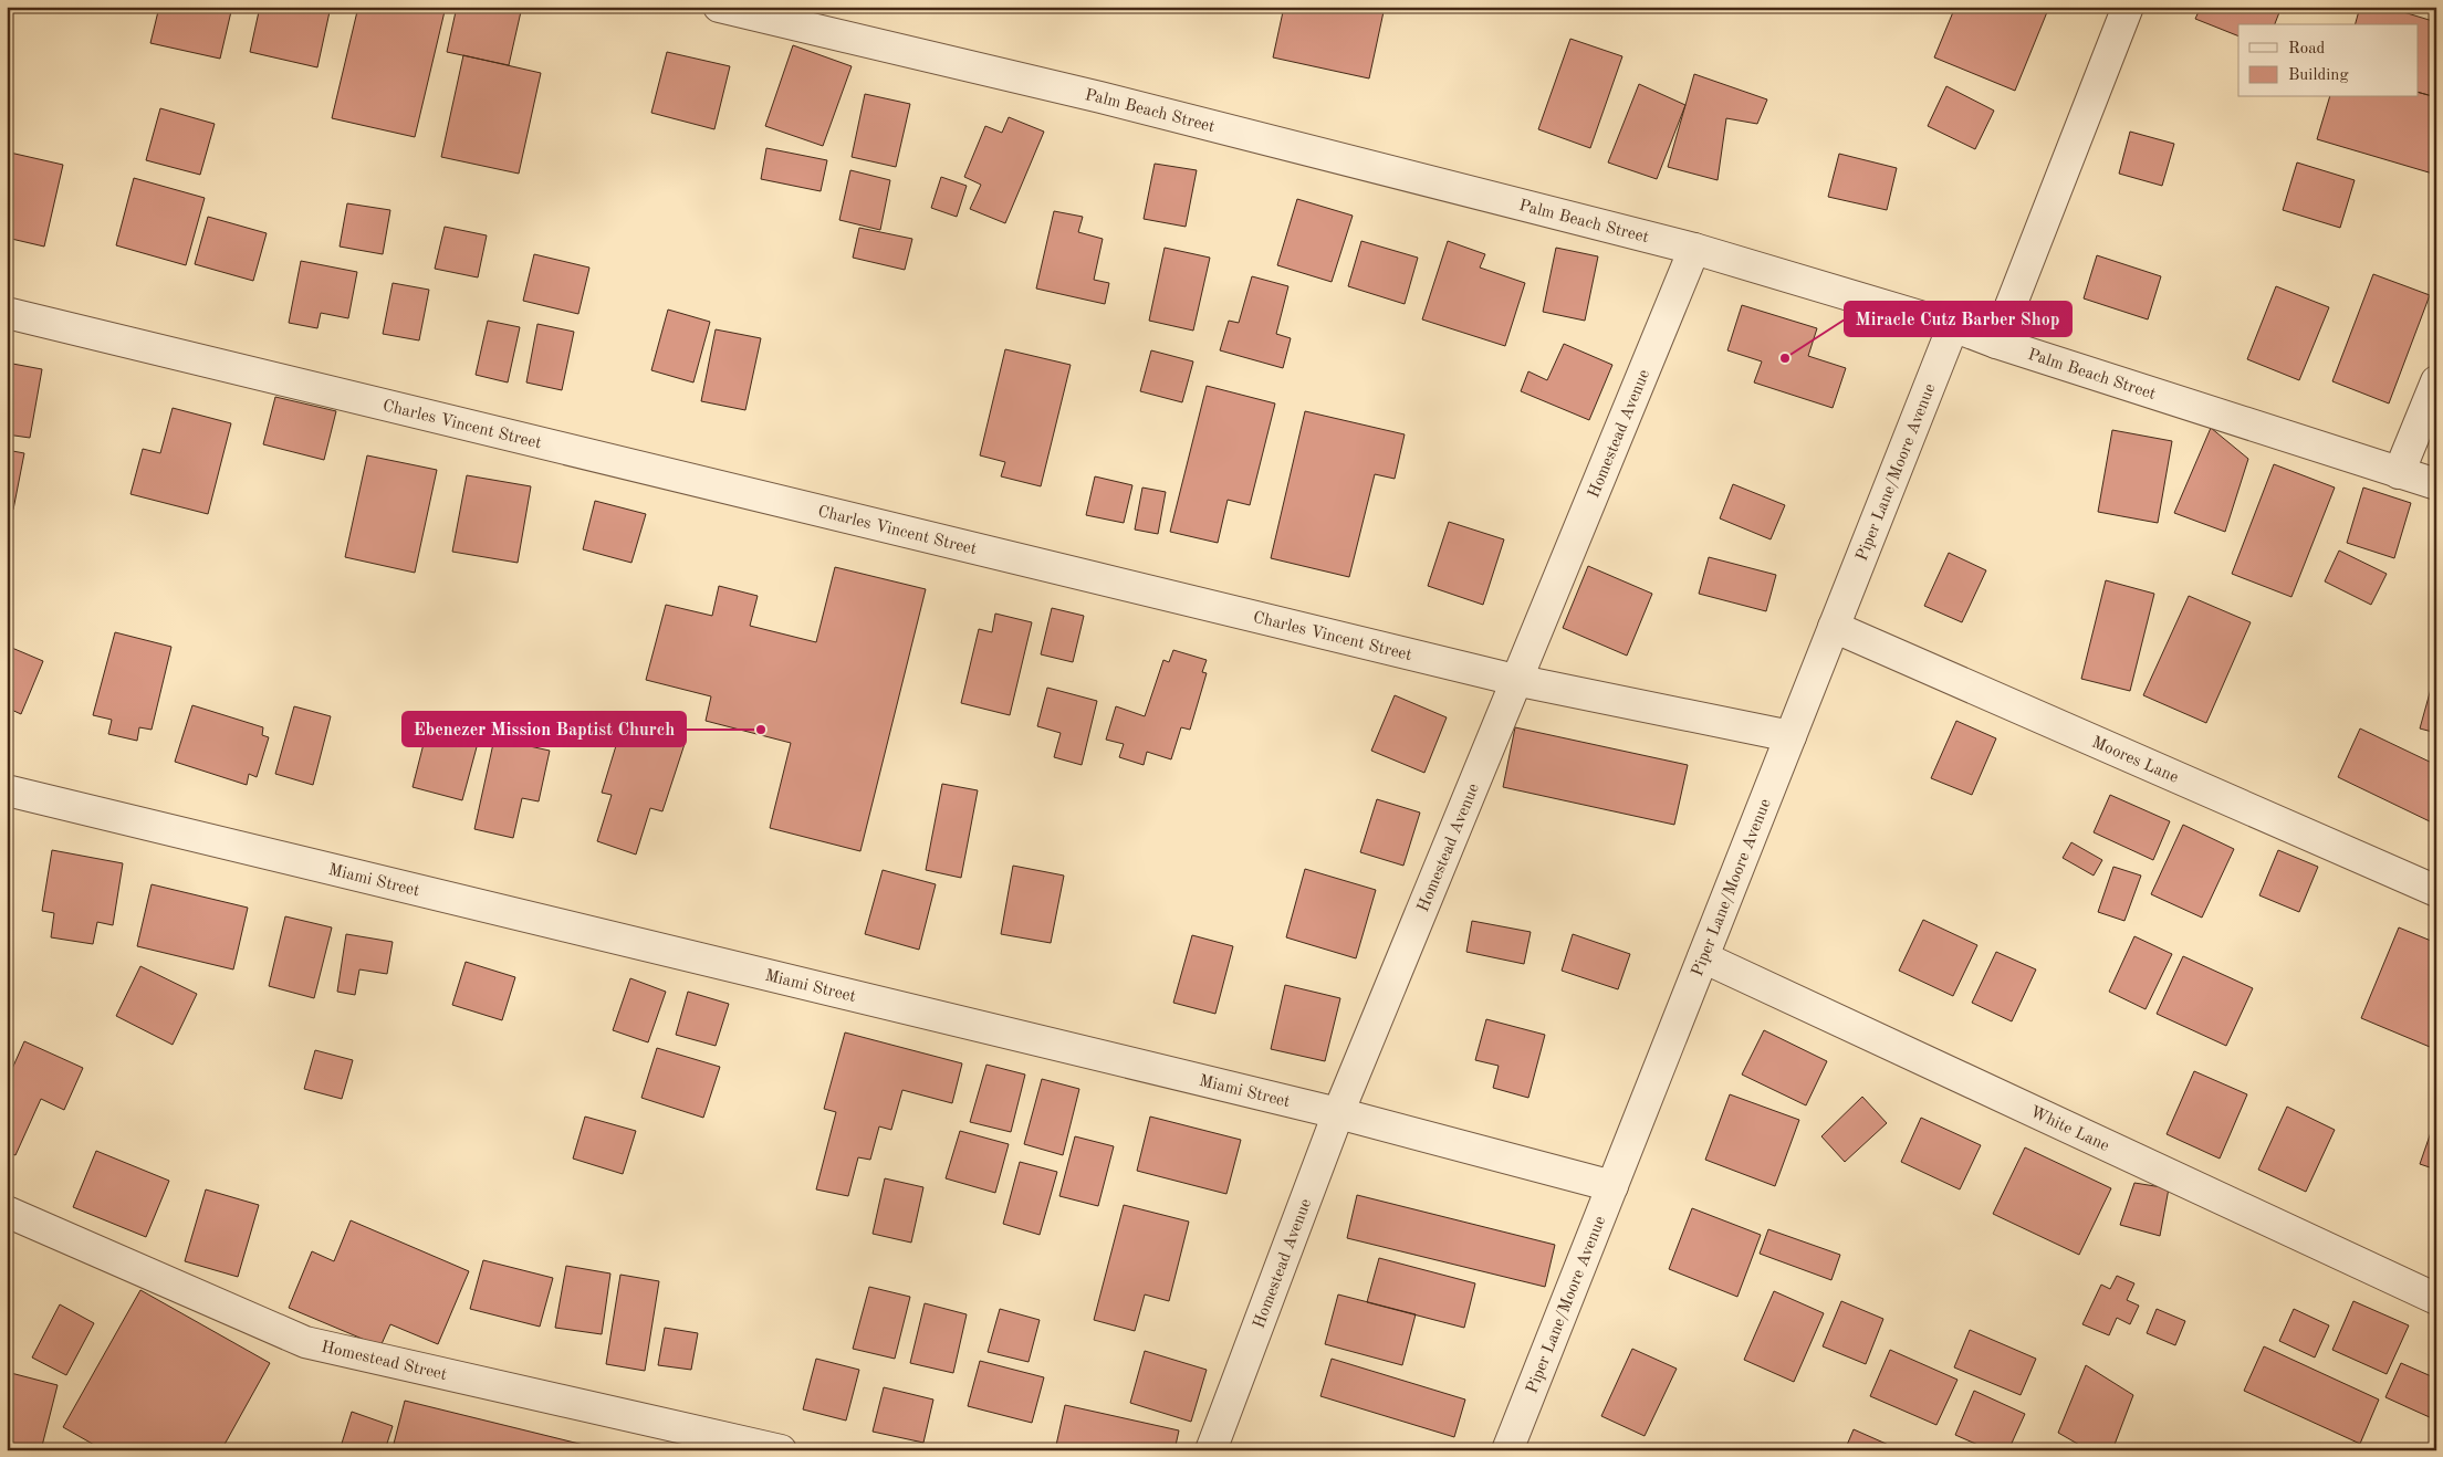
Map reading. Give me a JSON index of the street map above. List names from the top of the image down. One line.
{"streets":{"street":["Palm Beach Street","Charles Vincent Street","Homestead Avenue","Piper Lane/Moore Avenue","Moores Lane","Miami Street","White Lane","Homestead Street"]},"crossings":[["Palm Beach Street","Homestead Avenue"],["Palm Beach Street","Piper Lane/Moore Avenue"],["Charles Vincent Street","Homestead Avenue"],["Charles Vincent Street","Piper Lane/Moore Avenue"],["Homestead Avenue","Miami Street"],["Piper Lane/Moore Avenue","Moores Lane"],["Piper Lane/Moore Avenue","Miami Street"],["Piper Lane/Moore Avenue","White Lane"]],"places":["Miracle Cutz Barber Shop","Ebenezer Mission Baptist Church"],"legend":["Road","Building"]}
